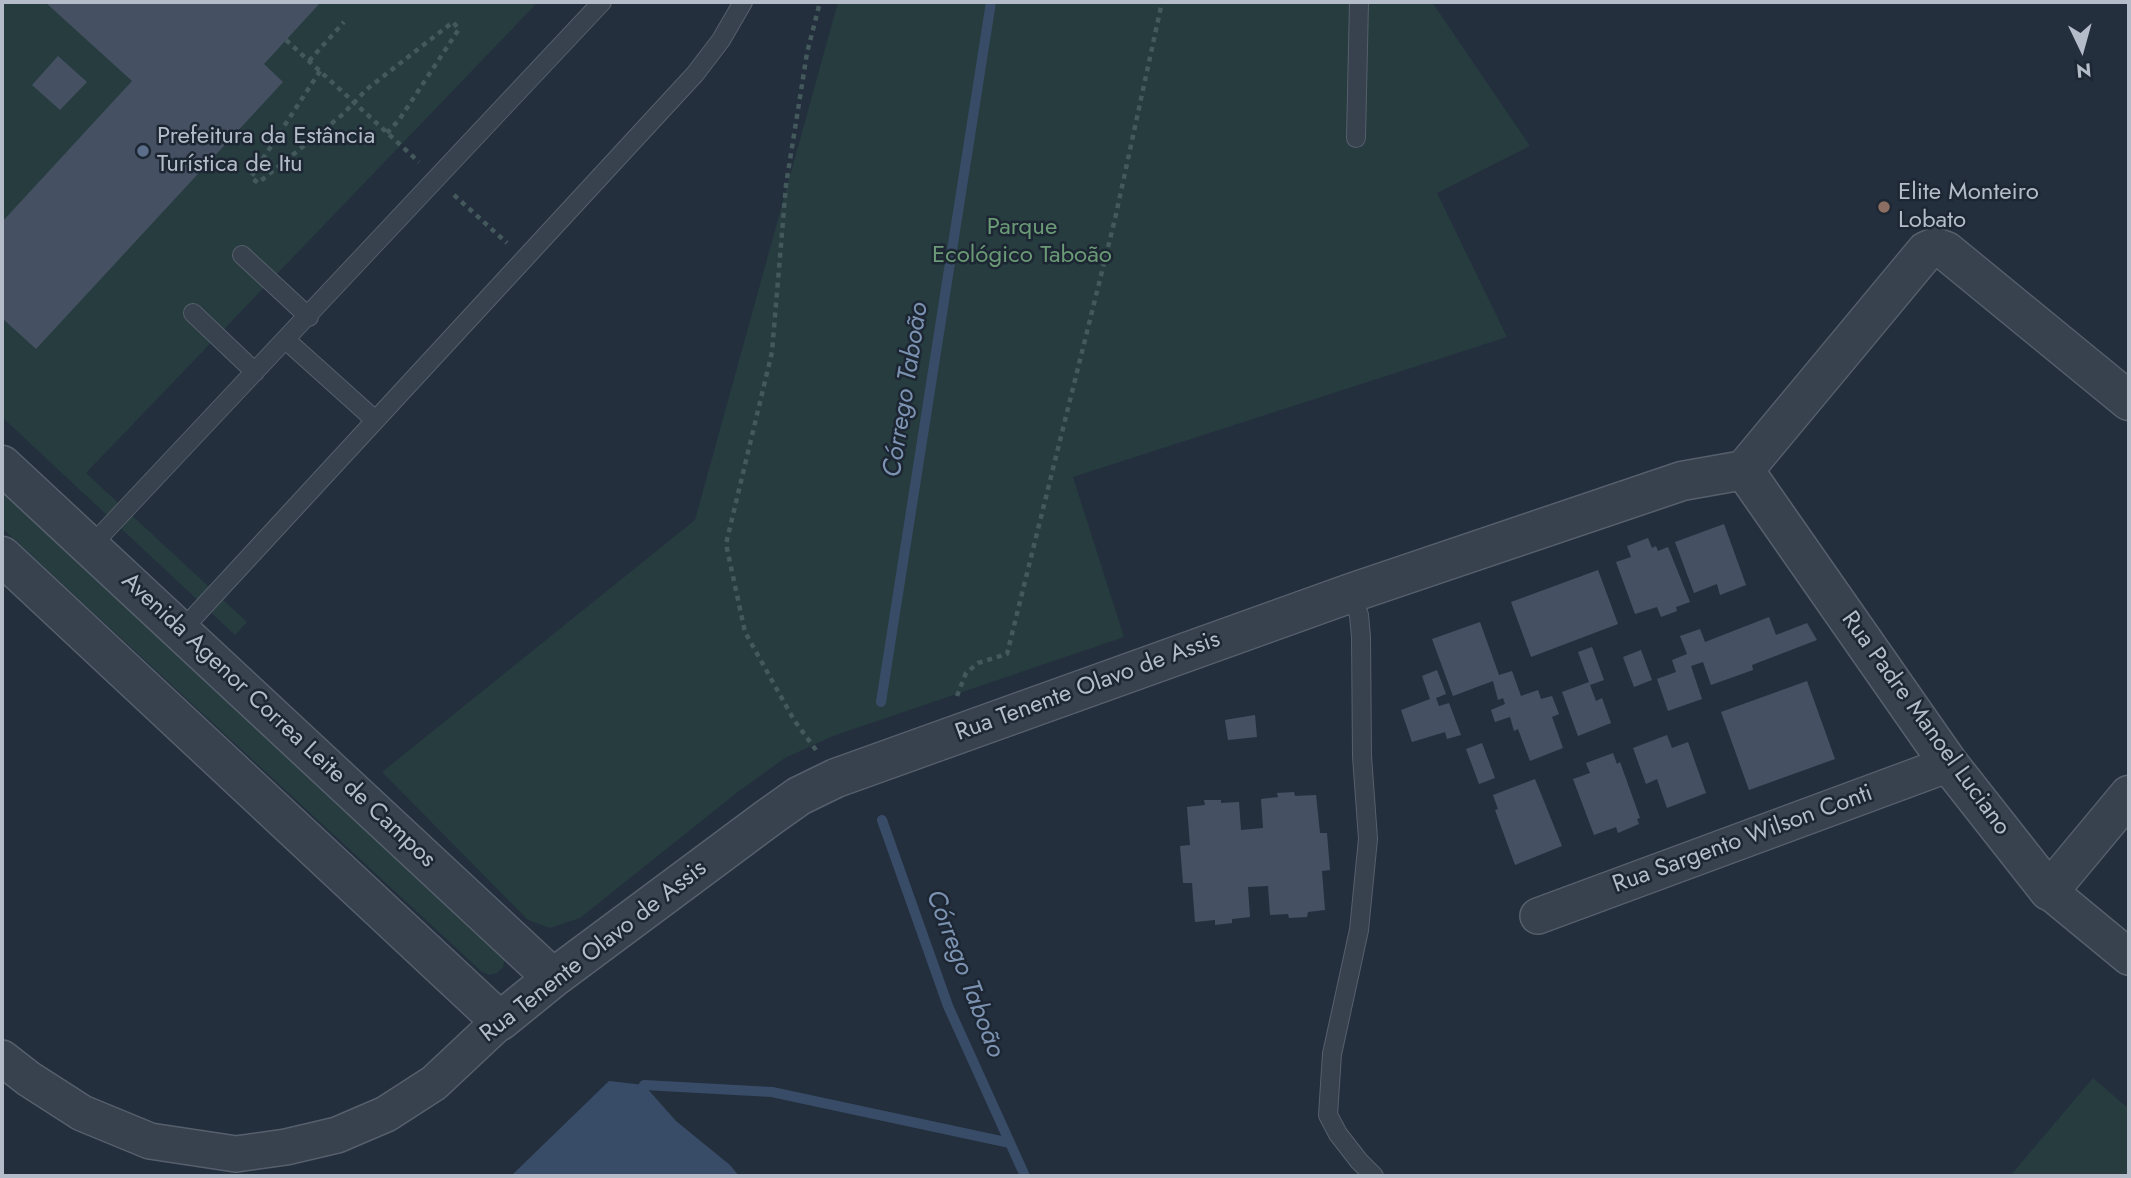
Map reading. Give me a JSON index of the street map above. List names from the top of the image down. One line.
{"streets":{"street":["Rua Tenente Olavo de Assis","Avenida Agenor Correa Leite de Campos","Rua Padre Manoel Luciano","Rua Sargento Wilson Conti"]},"crossings":[["Rua Tenente Olavo de Assis","Avenida Agenor Correa Leite de Campos"],["Rua Tenente Olavo de Assis","Rua Padre Manoel Luciano"],["Rua Padre Manoel Luciano","Rua Sargento Wilson Conti"]],"water":["Córrego Taboão"],"parks":["Parque Ecológico Taboão"],"places":["Prefeitura da Estância Turística de Itu","Elite Monteiro Lobato"],"north":"bottom"}
